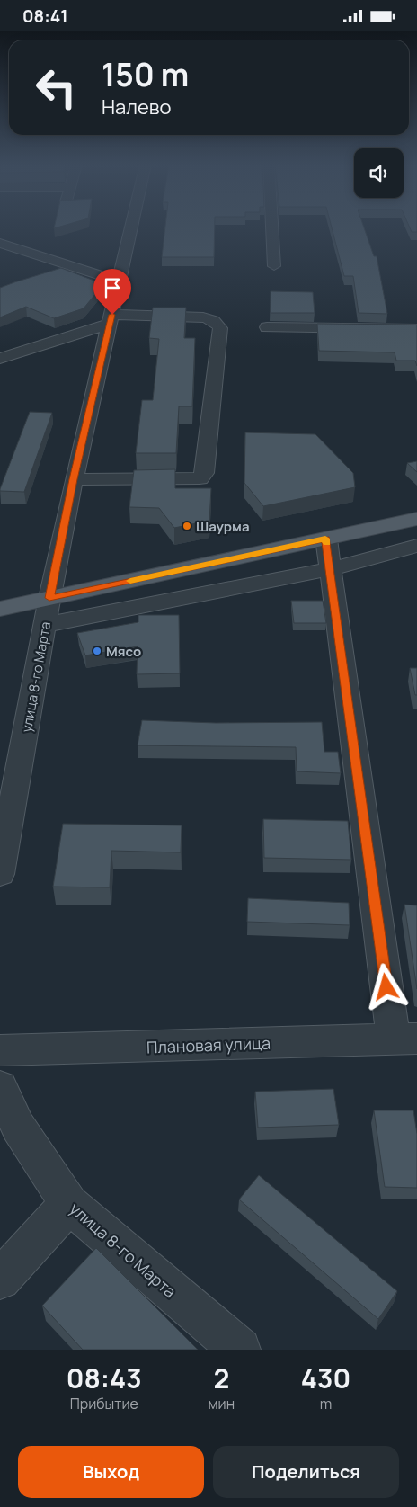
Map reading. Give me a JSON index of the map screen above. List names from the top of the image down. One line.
{"streets":{"street":["улица 8-го Марта","Плановая улица"]},"places":["Шаурма","Мясо"],"page":{"status":"08:41","turn":["150 m","Налево"],"eta":["08:43","Прибытие","2","мин","430","m"],"buttons":["Выход","Поделиться"]}}
